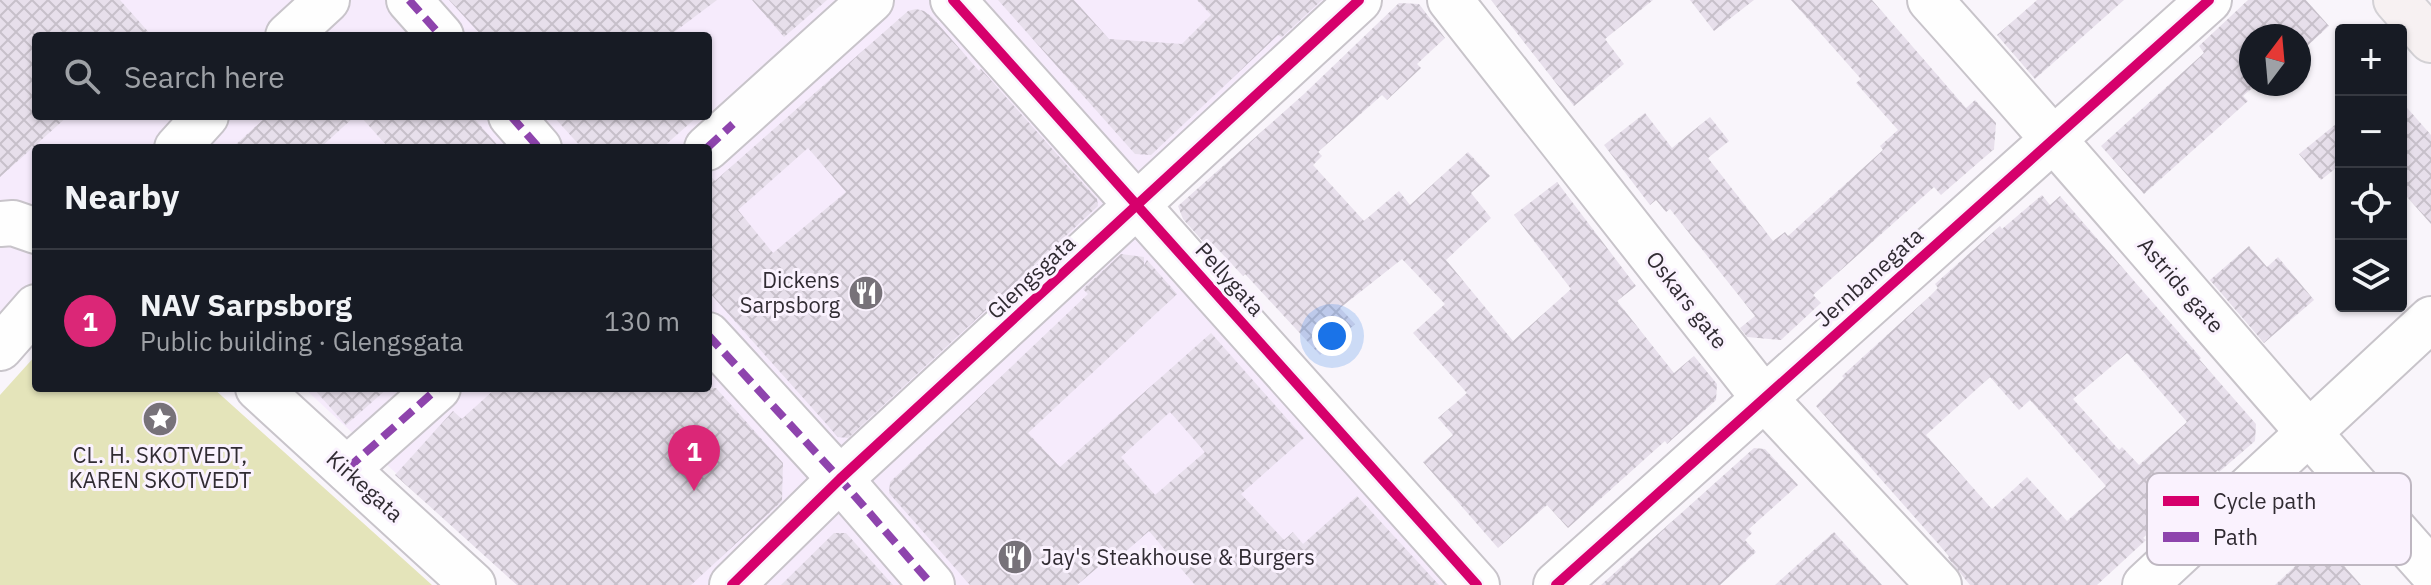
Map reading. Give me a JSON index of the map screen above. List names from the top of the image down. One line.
{"streets":{"street":["Glengsgata","Jernbanegata","Pellygata","Astrids gate","Oskars gate","Kirkegata"]},"crossings":[["Glengsgata","Pellygata"],["Jernbanegata","Astrids gate"],["Jernbanegata","Oskars gate"]],"places":{"restaurant":["Dickens Sarpsborg","Jay's Steakhouse & Burgers"],"place":["CL. H. SKOTVEDT, KAREN SKOTVEDT"]},"legend":["Cycle path","Path"],"north":"top","page":{"map_buttons":["+","−"],"search":"Search here","heading":"Nearby","list":[{"mark":"1","name":"NAV Sarpsborg","note":"Public building · Glengsgata","value":"130 m"}],"pins":"1"}}
